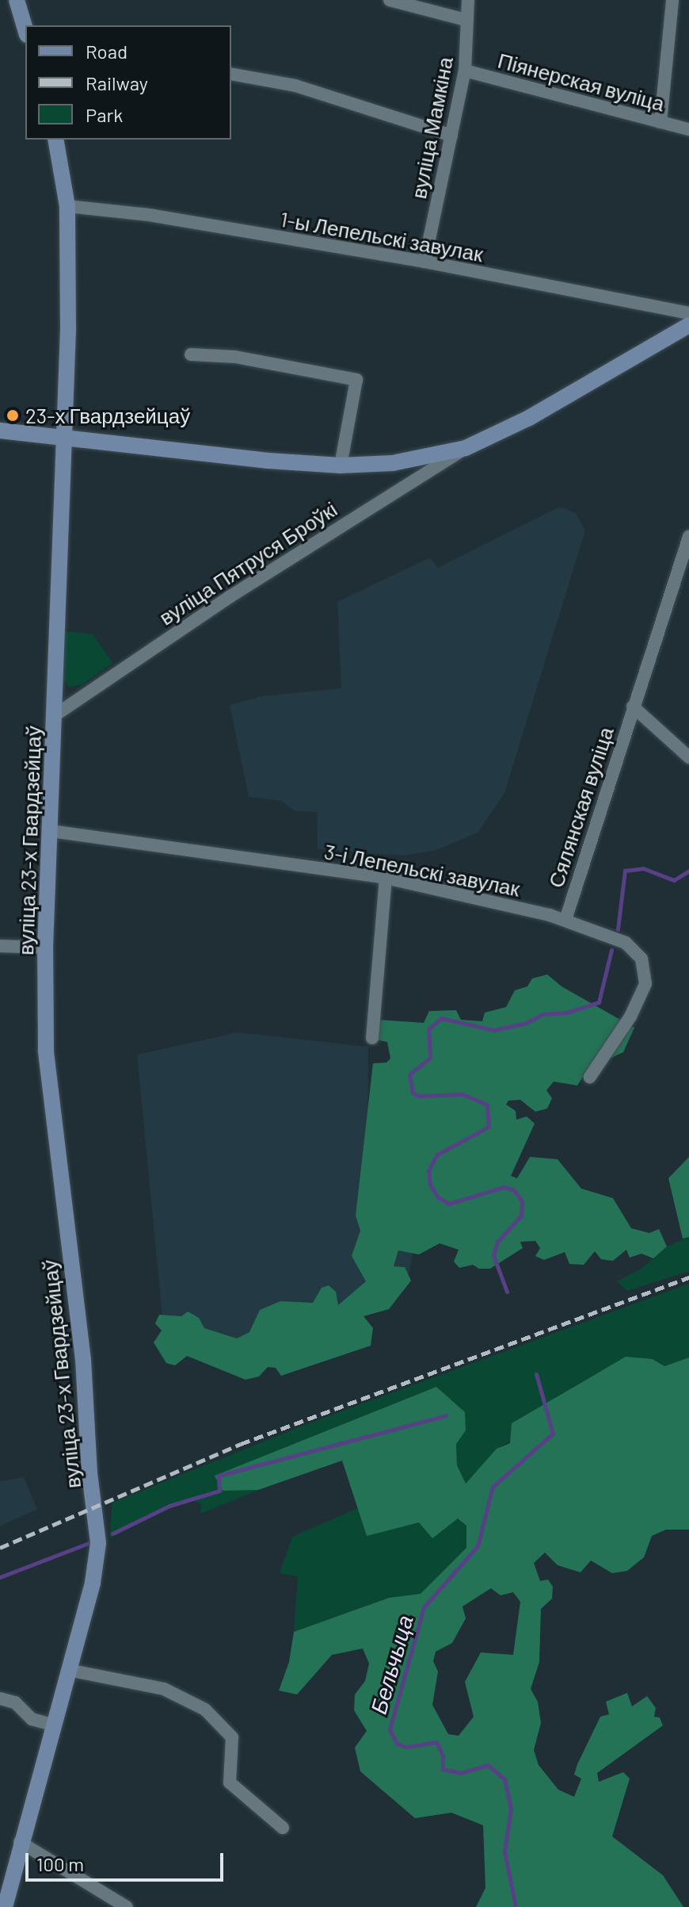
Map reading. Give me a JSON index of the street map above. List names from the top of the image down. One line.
{"streets":{"street":["Піянерская вуліца","вуліца Мамкіна","1-ы Лепельскі завулак","вуліца Пятруся Броўкі","Сялянская вуліца","вуліца 23-х Гвардзейцаў","3-і Лепельскі завулак"]},"crossings":[["Піянерская вуліца","вуліца Мамкіна"],["вуліца Мамкіна","1-ы Лепельскі завулак"],["1-ы Лепельскі завулак","вуліца 23-х Гвардзейцаў"],["вуліца Пятруся Броўкі","вуліца 23-х Гвардзейцаў"],["Сялянская вуліца","3-і Лепельскі завулак"],["вуліца 23-х Гвардзейцаў","3-і Лепельскі завулак"]],"water":["Бельчыца"],"places":["23-х Гвардзейцаў"],"legend":["Road","Railway","Park"],"scale_bar":"100 m"}
